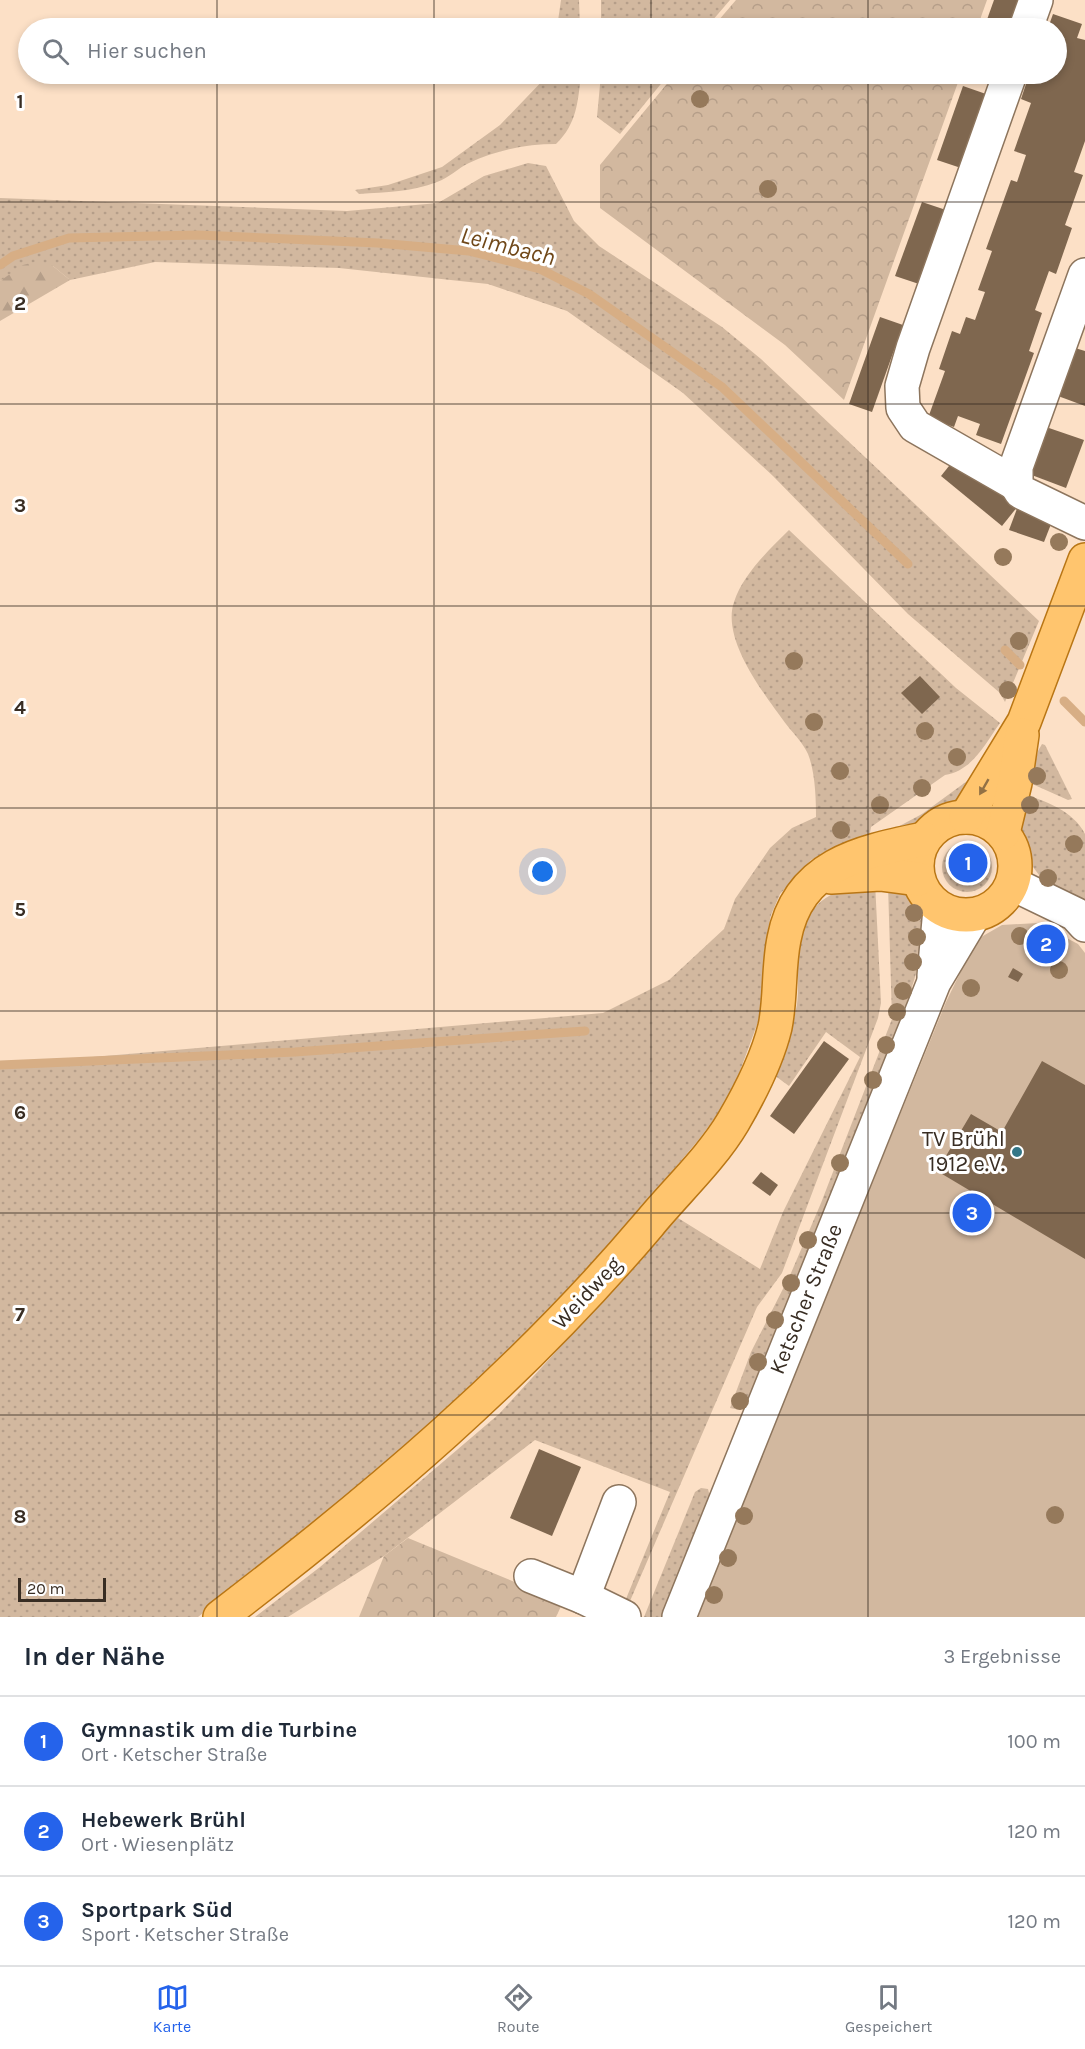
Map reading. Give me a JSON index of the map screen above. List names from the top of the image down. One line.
{"streets":{"main road":["Weidweg"],"street":["Ketscher Straße"]},"water":["Leimbach"],"places":["TV Brühl 1912 e.V."],"scale_bar":"20 m","page":{"search":"Hier suchen","pins":["1","2","3"],"scale":"20 m","heading":["In der Nähe","3 Ergebnisse"],"list":[{"mark":"1","name":"Gymnastik um die Turbine","note":"Ort · Ketscher Straße","value":"100 m"},{"mark":"2","name":"Hebewerk Brühl","note":"Ort · Wiesenplätz","value":"120 m"},{"mark":"3","name":"Sportpark Süd","note":"Sport · Ketscher Straße","value":"120 m"}],"nav":["Karte","Route","Gespeichert"]},"grid":{"rows":["1","2","3","4","5","6","7","8"]}}
